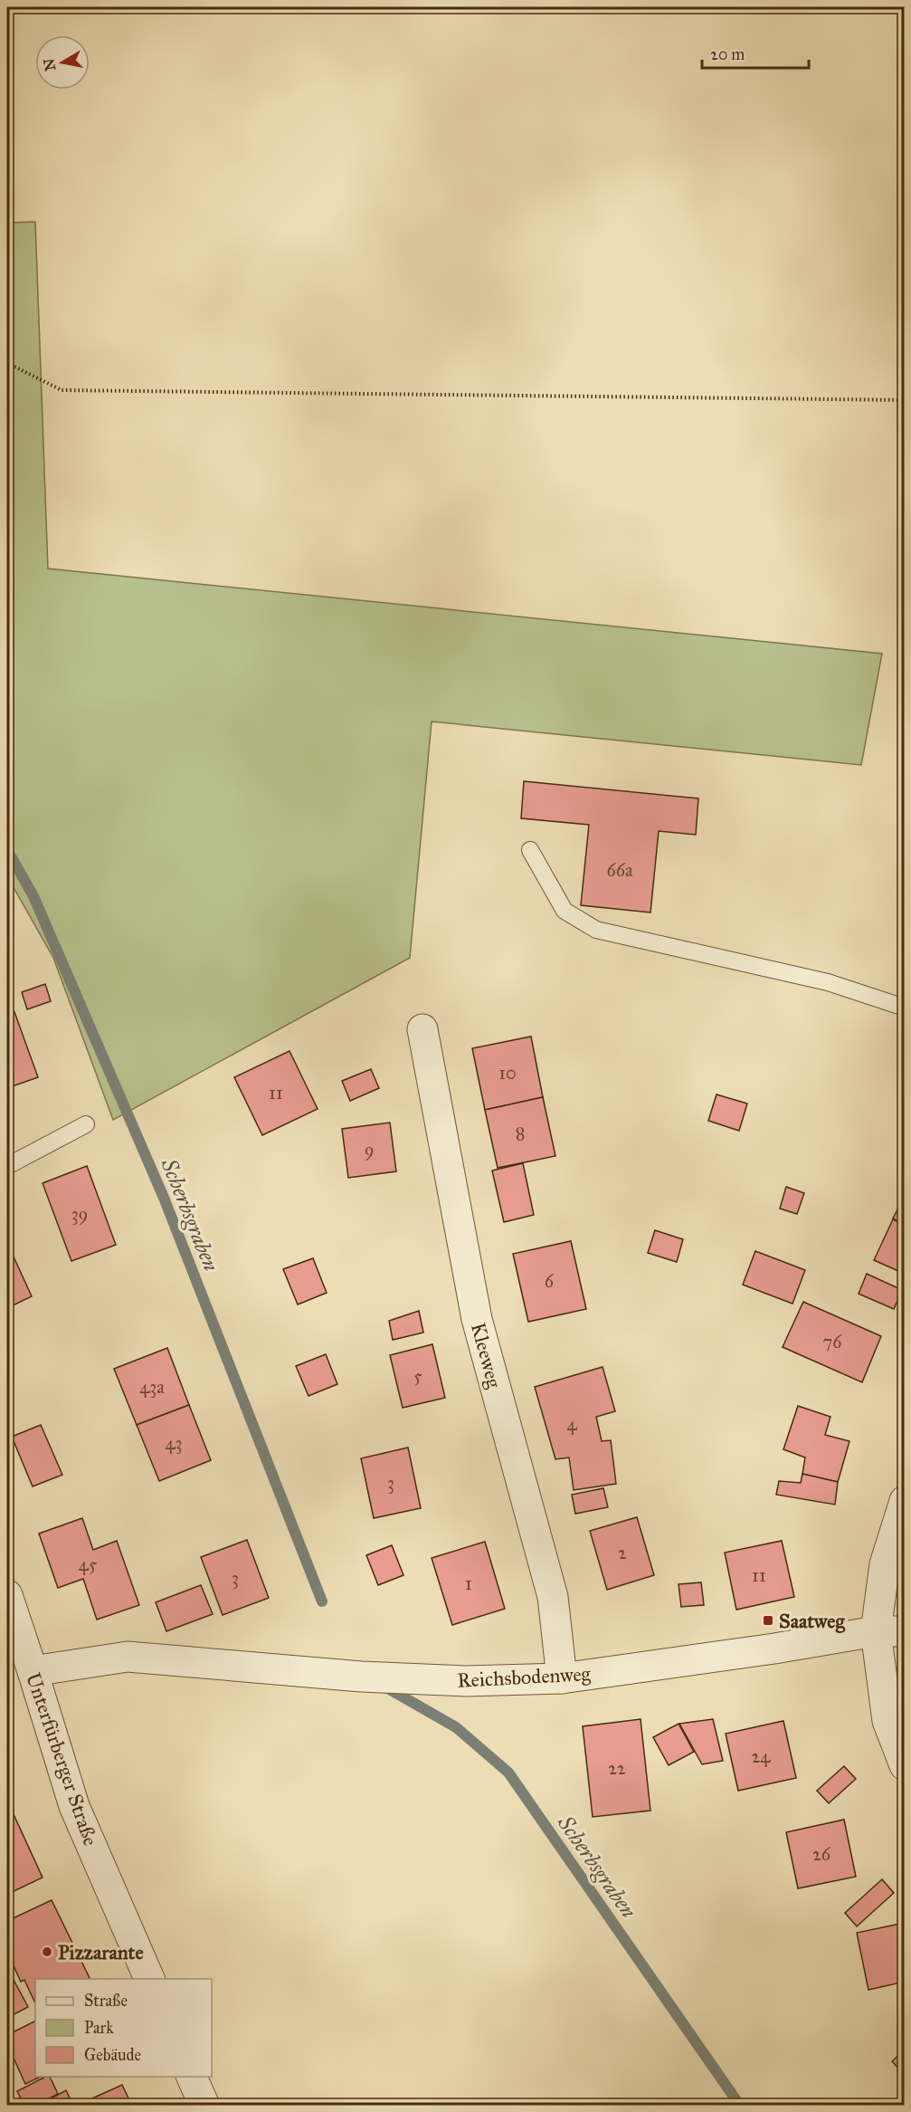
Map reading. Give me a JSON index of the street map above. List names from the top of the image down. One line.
{"streets":{"street":["Kleeweg","Reichsbodenweg","Unterfürberger Straße"]},"crossings":[["Kleeweg","Reichsbodenweg"],["Reichsbodenweg","Unterfürberger Straße"]],"water":["Scherbsgraben"],"places":{"transit":["Saatweg"],"other":["Pizzarante"]},"house_numbers":["66a","10","11","8","9","39","6","76","5","43a","4","43","3","2","45","11","3","1","24","22","26"],"legend":["Straße","Park","Gebäude"],"scale_bar":"20 m","north":"left"}
